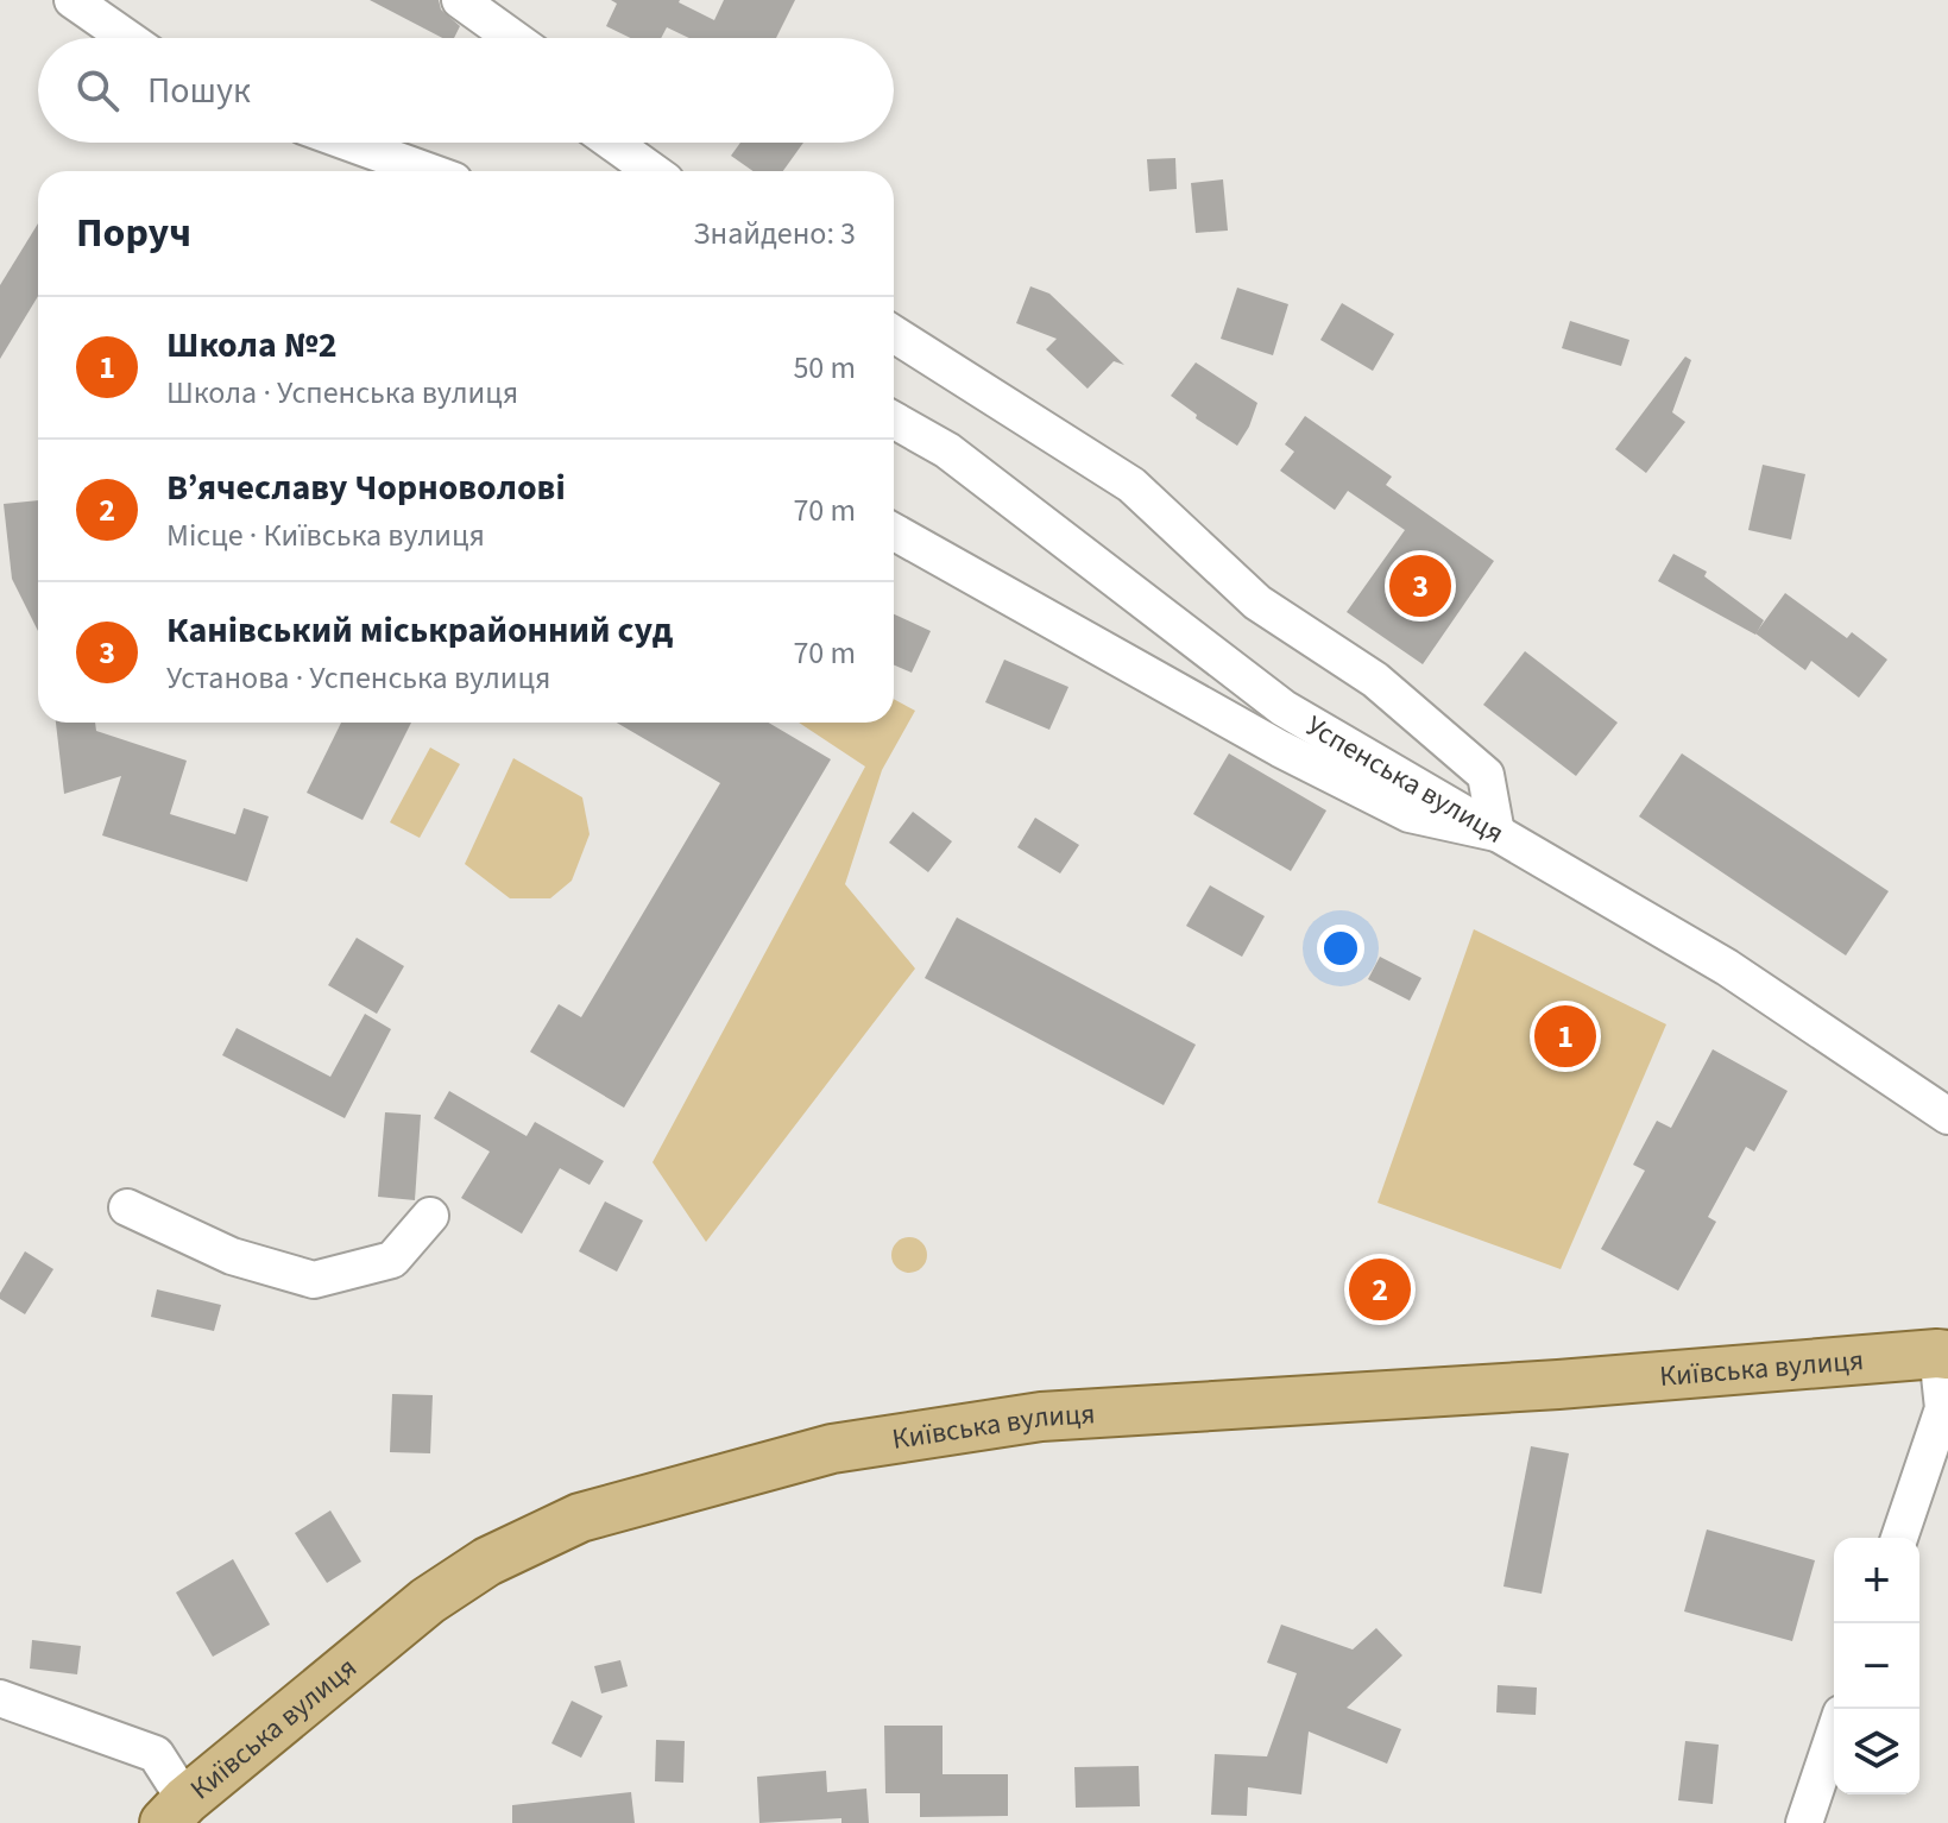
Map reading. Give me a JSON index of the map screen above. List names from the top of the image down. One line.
{"streets":{"main road":["Київська вулиця"],"street":["Успенська вулиця"]},"page":{"search":"Пошук","heading":["Поруч","Знайдено: 3"],"list":[{"mark":"1","name":"Школа №2","note":"Школа · Успенська вулиця","value":"50 m"},{"mark":"2","name":"В’ячеславу Чорноволові","note":"Місце · Київська вулиця","value":"70 m"},{"mark":"3","name":"Канівський міськрайонний суд","note":"Установа · Успенська вулиця","value":"70 m"}],"pins":["3","1","2"],"map_buttons":["+","−"]}}
